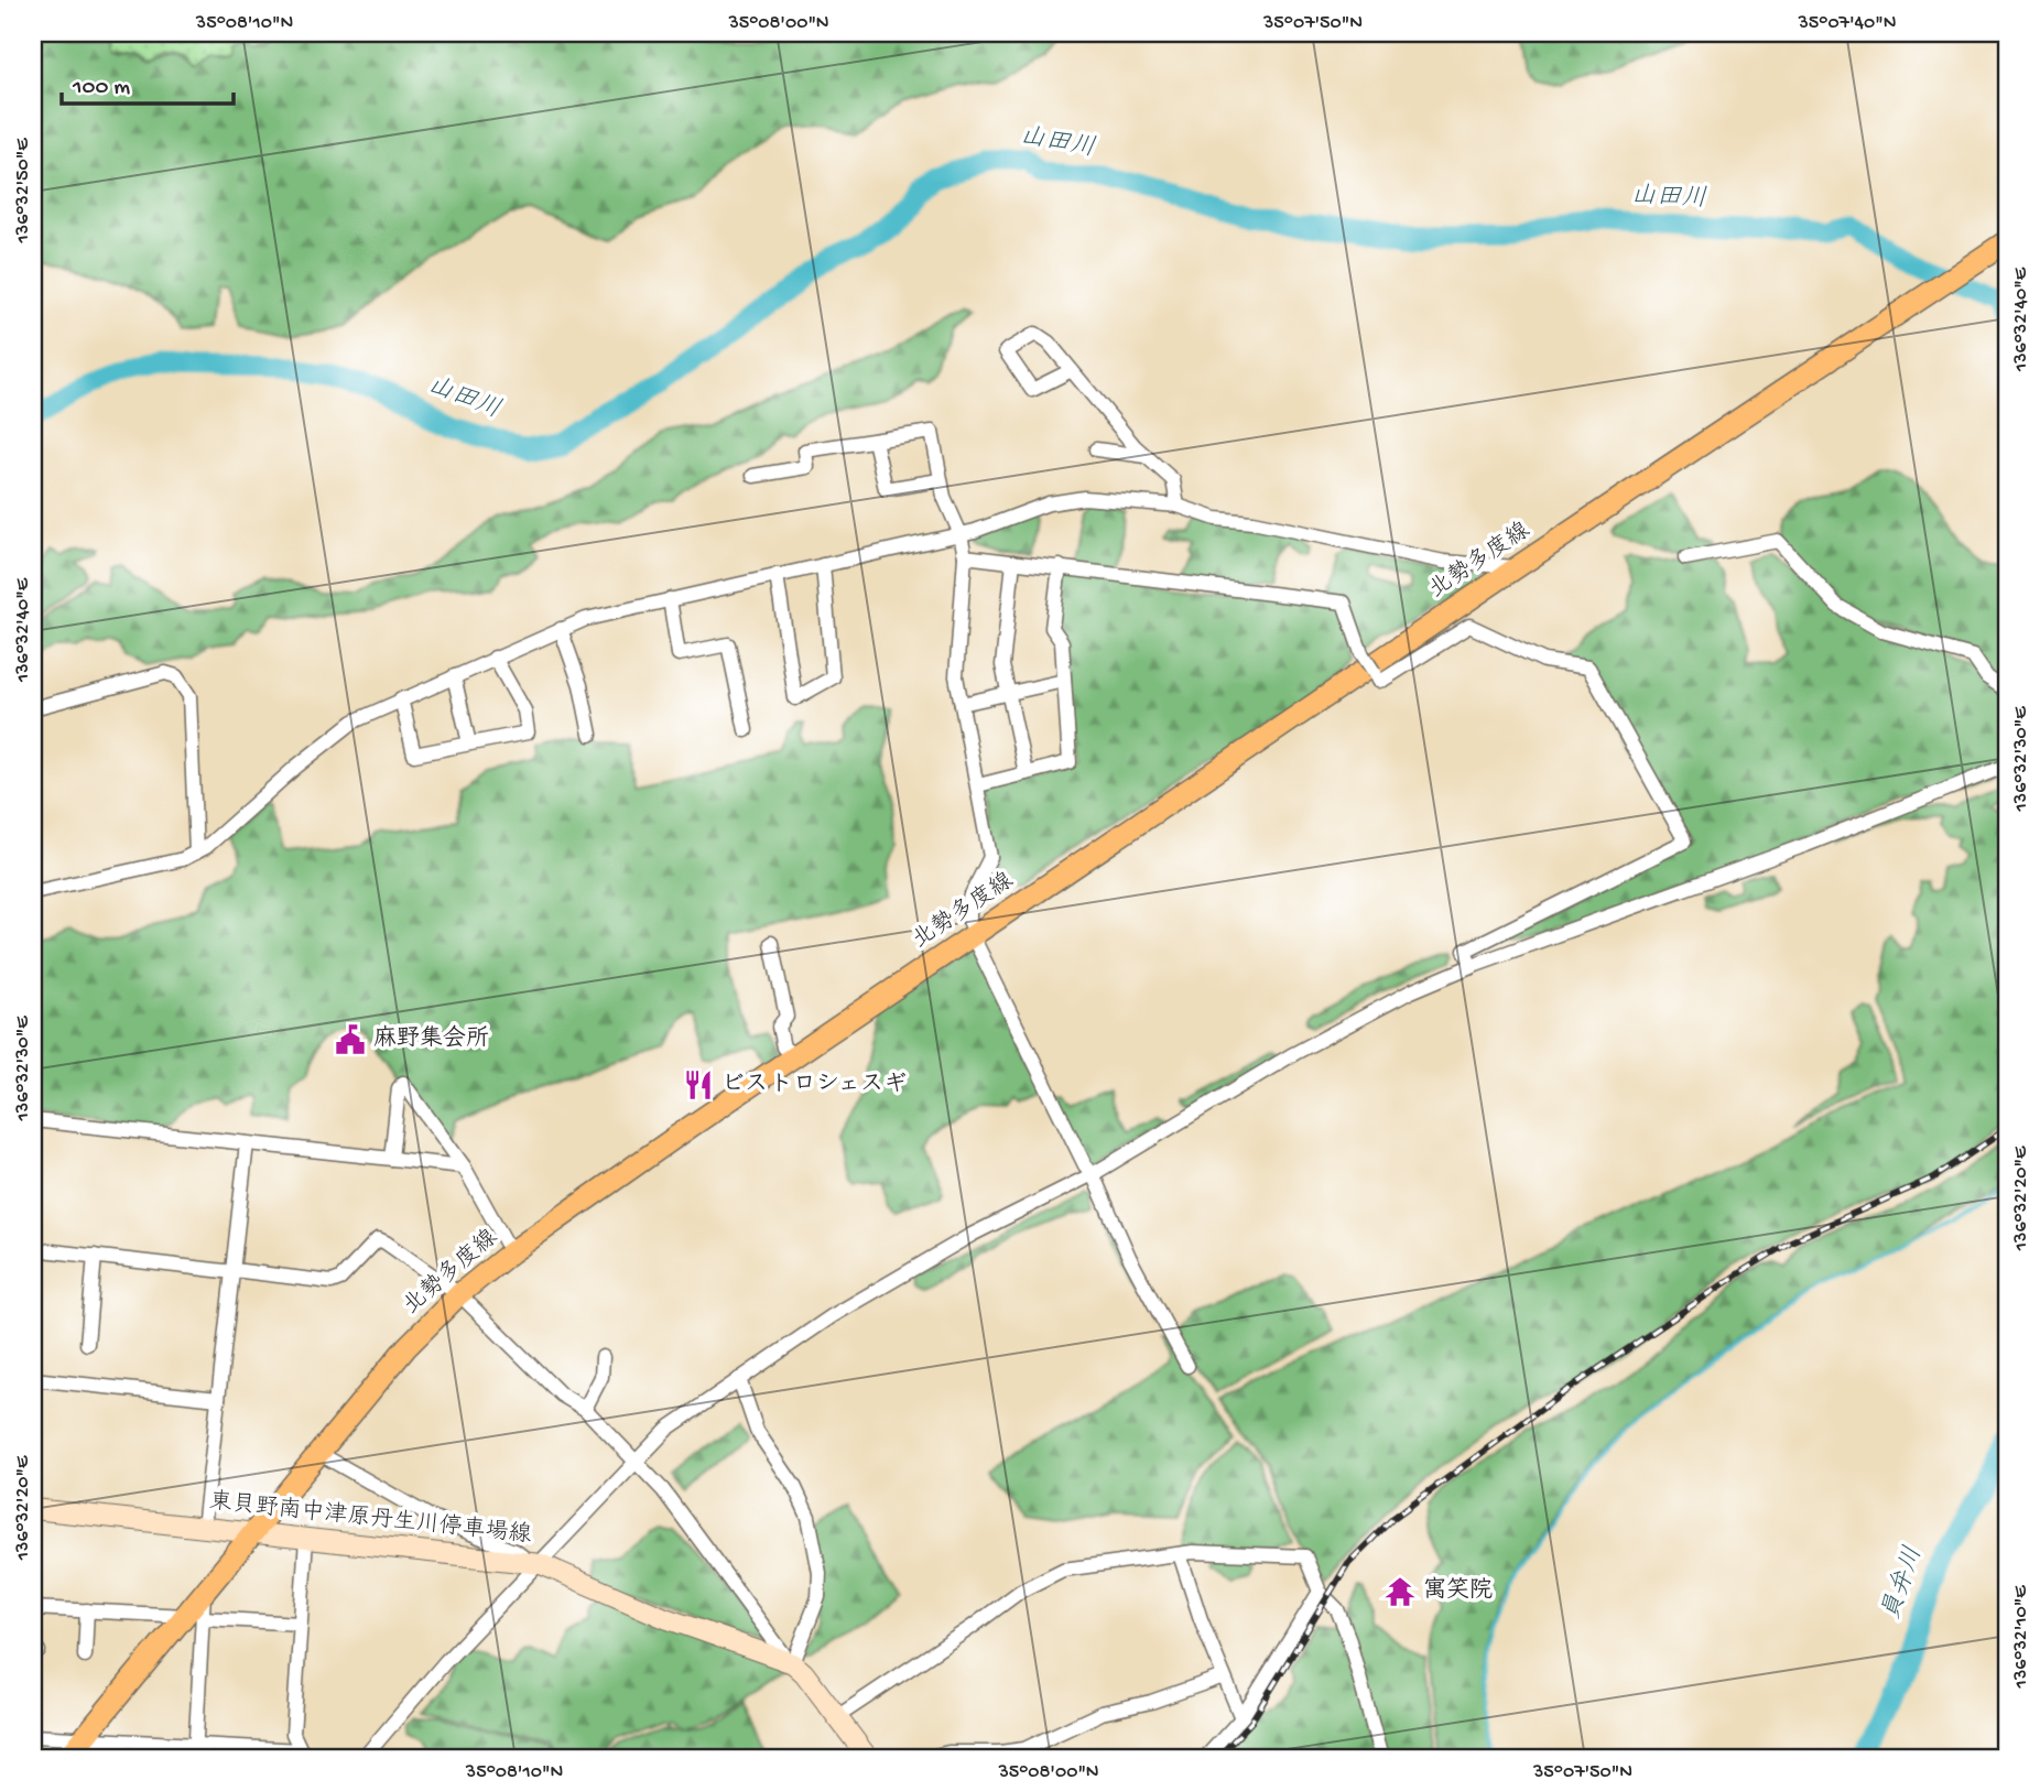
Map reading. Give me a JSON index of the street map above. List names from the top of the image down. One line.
{"streets":{"main road":["北勢多度線","東貝野南中津原丹生川停車場線"]},"crossings":[["北勢多度線","東貝野南中津原丹生川停車場線"]],"water":["山田川","員弁川"],"places":{"public building":["麻野集会所"],"restaurant":["ビストロシェスギ"],"temple":["寓笑院"]},"scale_bar":"100 m","coordinates":["35°08'10\"N","35°08'00\"N","35°07'50\"N","35°07'40\"N","136°32'50\"E","136°32'40\"E","136°32'30\"E","136°32'20\"E","136°32'10\"E"]}
